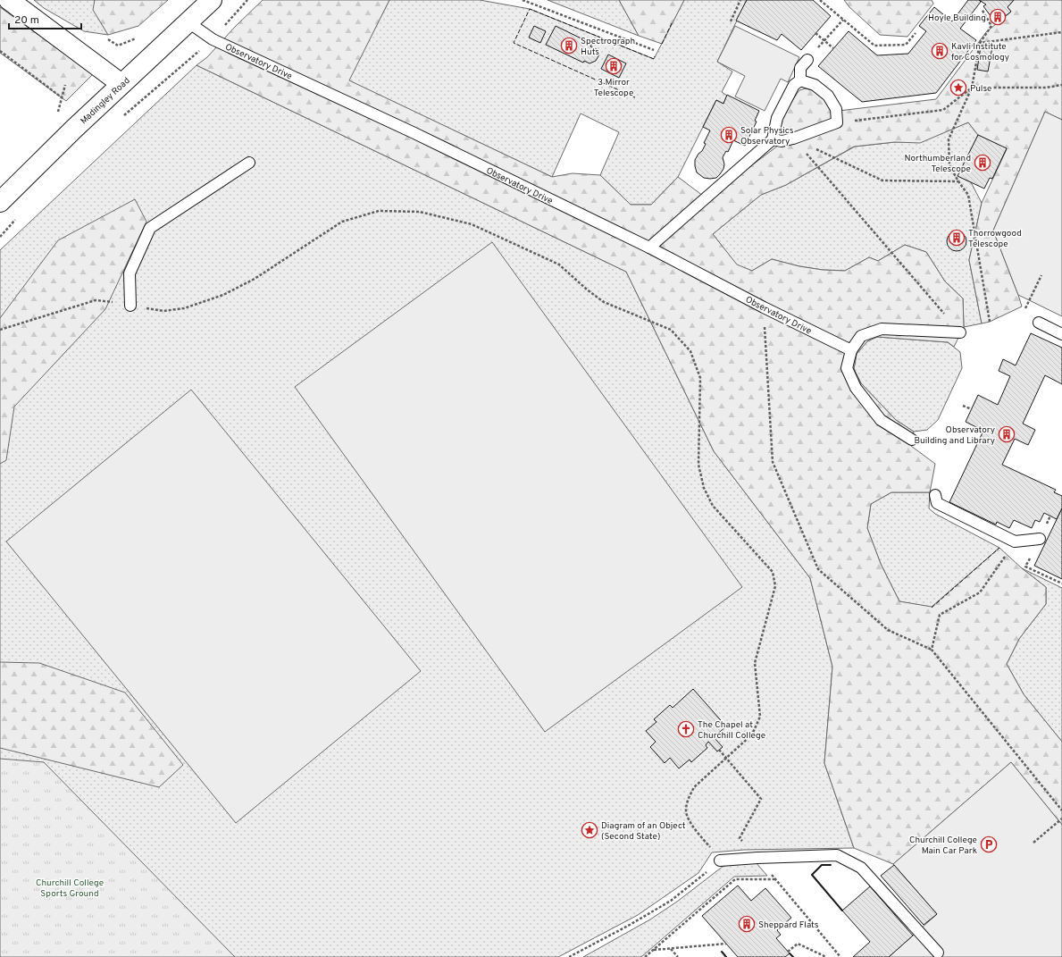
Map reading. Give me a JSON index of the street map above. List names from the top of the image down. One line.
{"streets":{"main road":["Madingley Road"],"lane":["Observatory Drive"]},"crossings":[["Observatory Drive","Madingley Road"]],"parks":["Churchill College Sports Ground"],"places":{"building":["Hoyle Building","Spectrograph Huts","Kavli Institute for Cosmology","3 Mirror Telescope","Solar Physics Observatory","Northumberland Telescope","Thorrowgood Telescope","Observatory Building and Library","Sheppard Flats"],"place":["Pulse","Diagram of an Object (Second State)"],"church":["The Chapel at Churchill College"],"parking":["Churchill College Main Car Park"]},"scale_bar":"20 m"}
